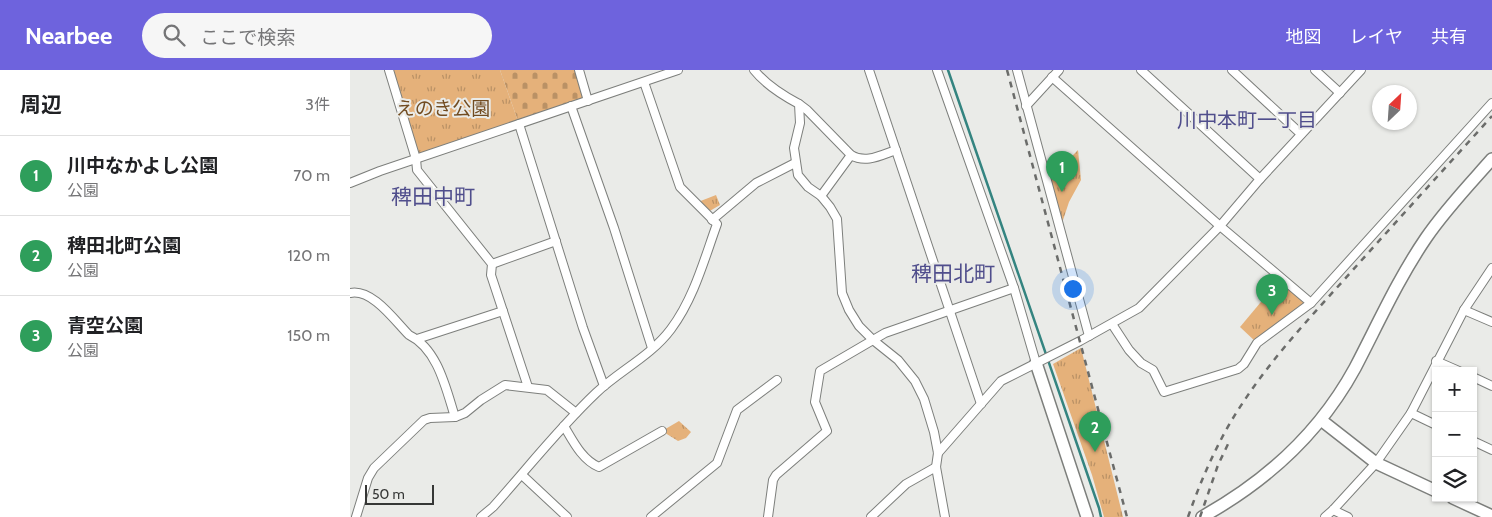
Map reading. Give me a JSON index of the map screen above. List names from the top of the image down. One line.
{"districts":["川中本町一丁目","稗田中町","稗田北町"],"parks":["えのき公園"],"scale_bar":"50 m","north":"top right","page":{"header":"Nearbee","search":"ここで検索","nav":["地図","レイヤ","共有"],"heading":["周辺","3件"],"list":[{"mark":"1","name":"川中なかよし公園","note":"公園","value":"70 m"},{"mark":"2","name":"稗田北町公園","note":"公園","value":"120 m"},{"mark":"3","name":"青空公園","note":"公園","value":"150 m"}],"pins":["1","3","2"],"map_buttons":["+","−"],"scale":"50 m"}}
